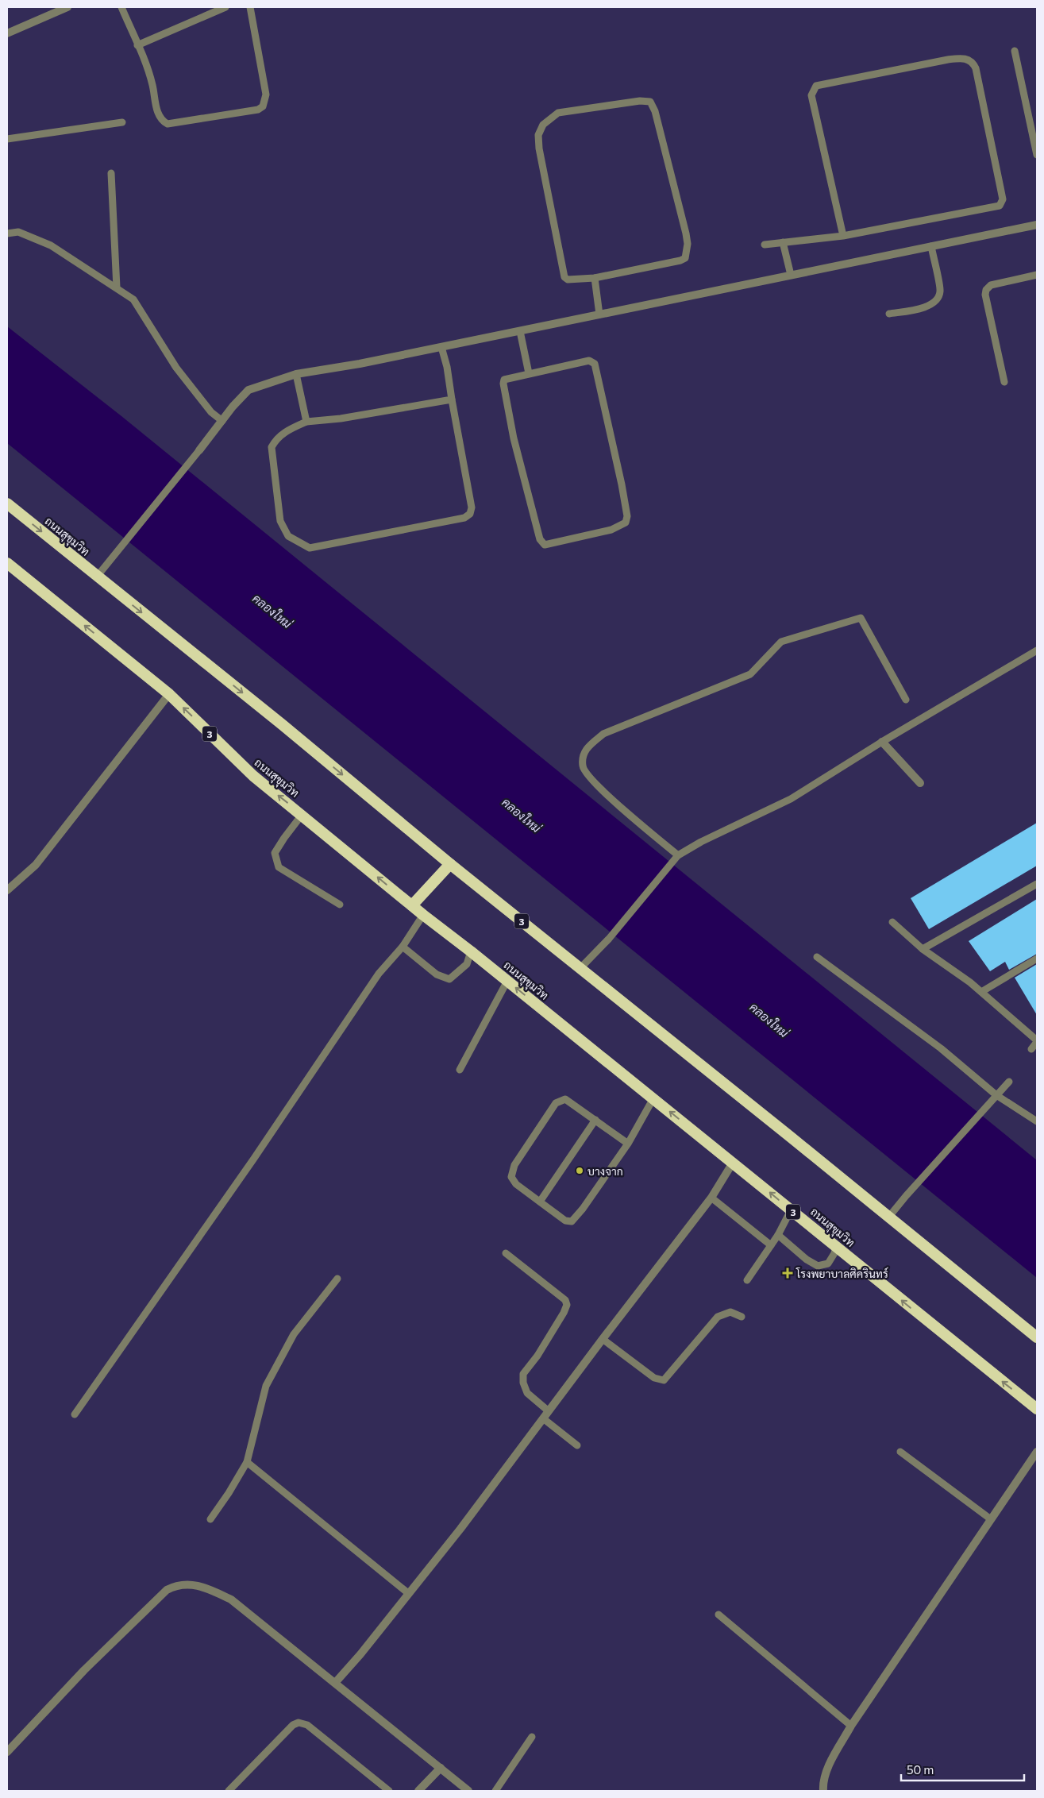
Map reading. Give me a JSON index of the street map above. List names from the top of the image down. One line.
{"streets":{"highway":["ถนนสุขุมวิท","3"]},"water":["คลองใหม่"],"places":{"other":["บางจาก"],"health":["โรงพยาบาลศิครินทร์"]},"scale_bar":"50 m"}
